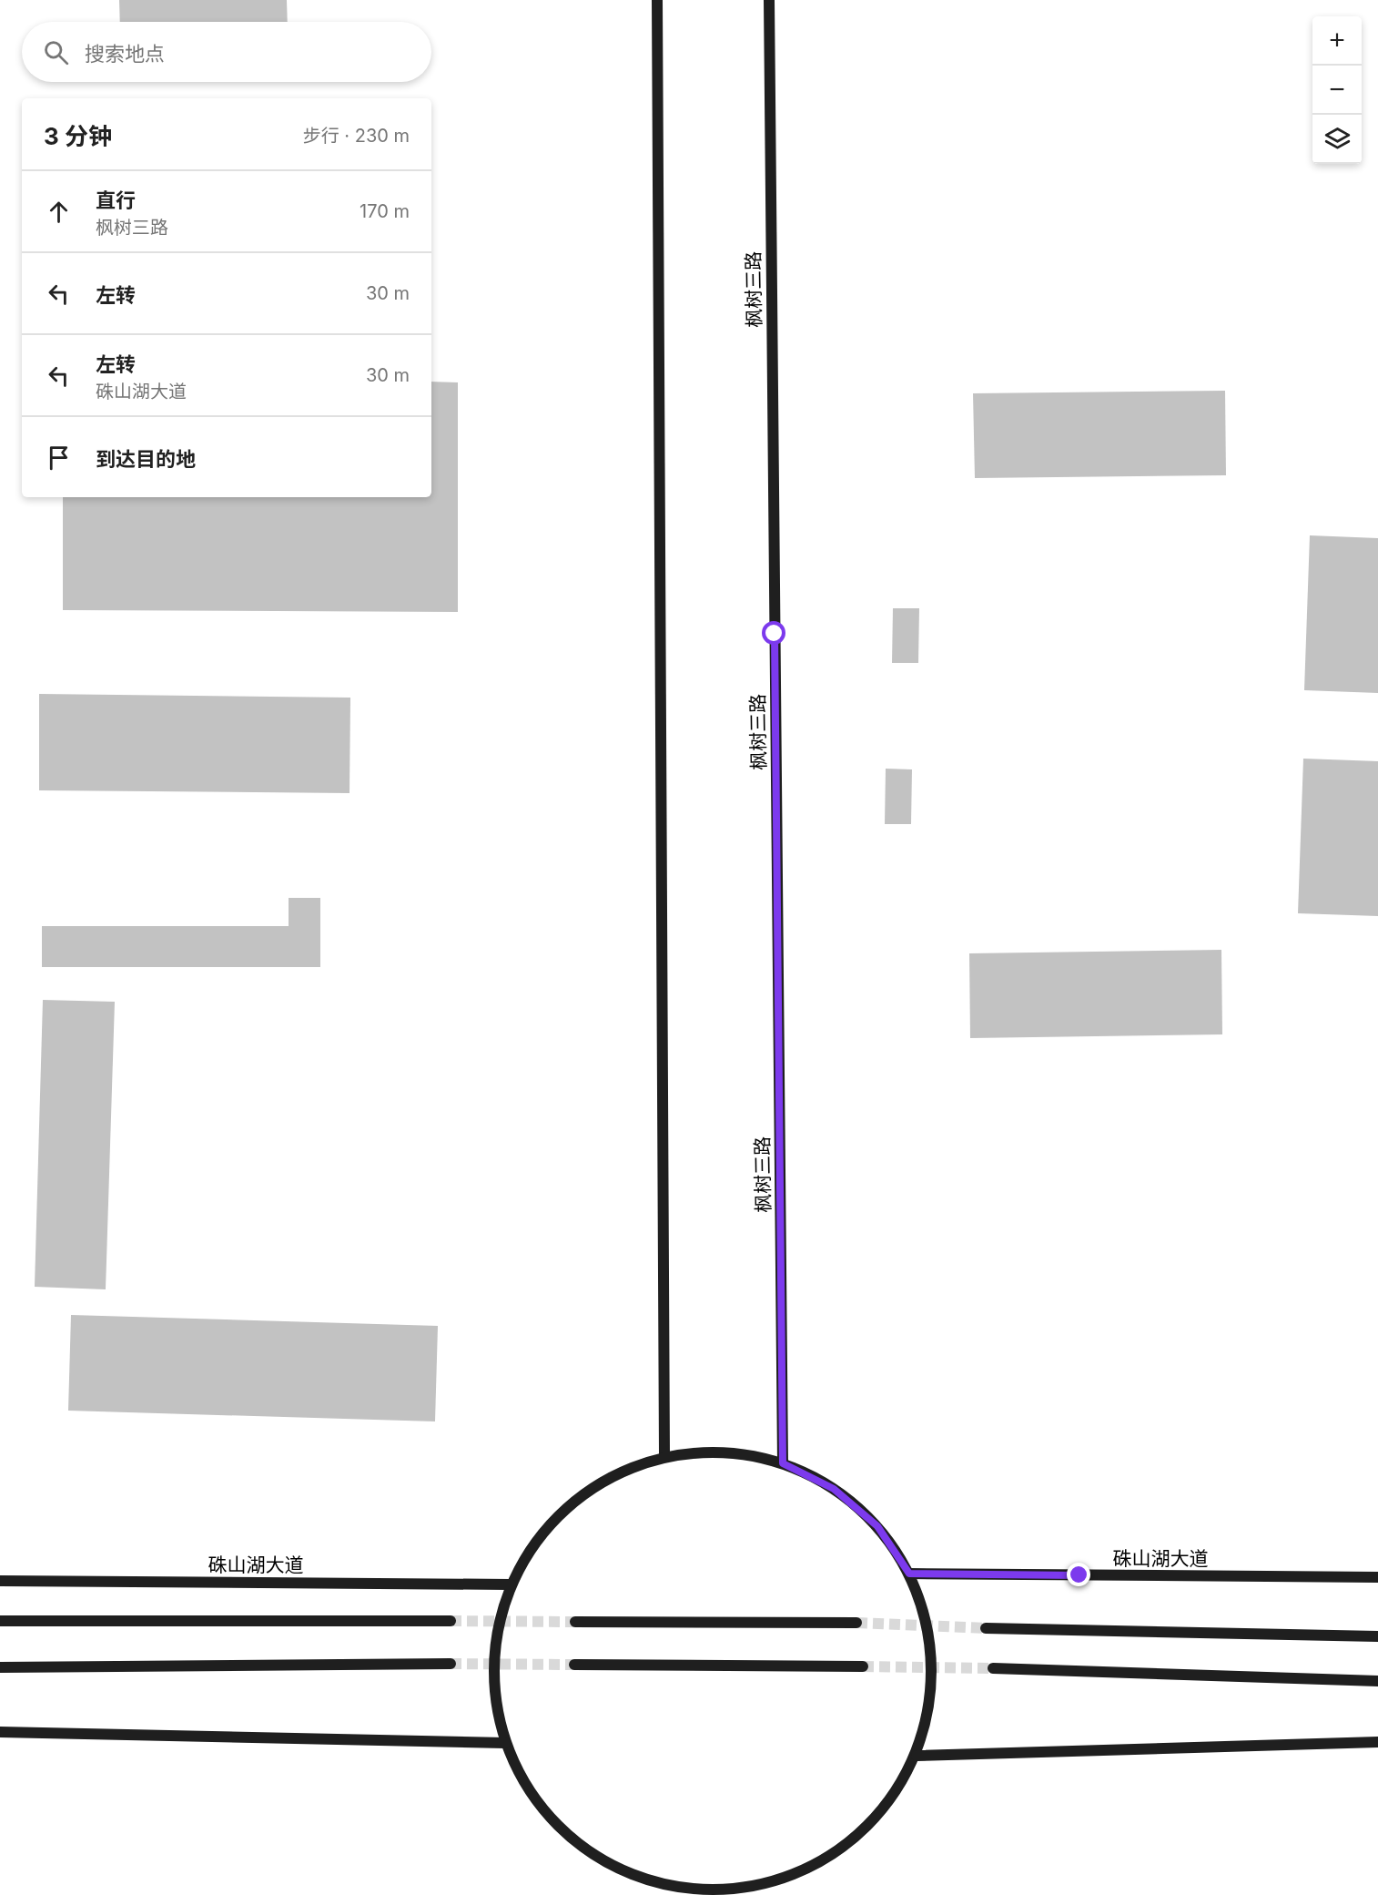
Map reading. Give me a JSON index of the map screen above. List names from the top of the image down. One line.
{"streets":{"main road":["枫树三路","硃山湖大道"]},"page":{"map_buttons":["+","−"],"search":"搜索地点","heading":["3 分钟","步行 · 230 m"],"list":[["直行","枫树三路","170 m"],["左转","30 m"],["左转","硃山湖大道","30 m"],"到达目的地"]}}
